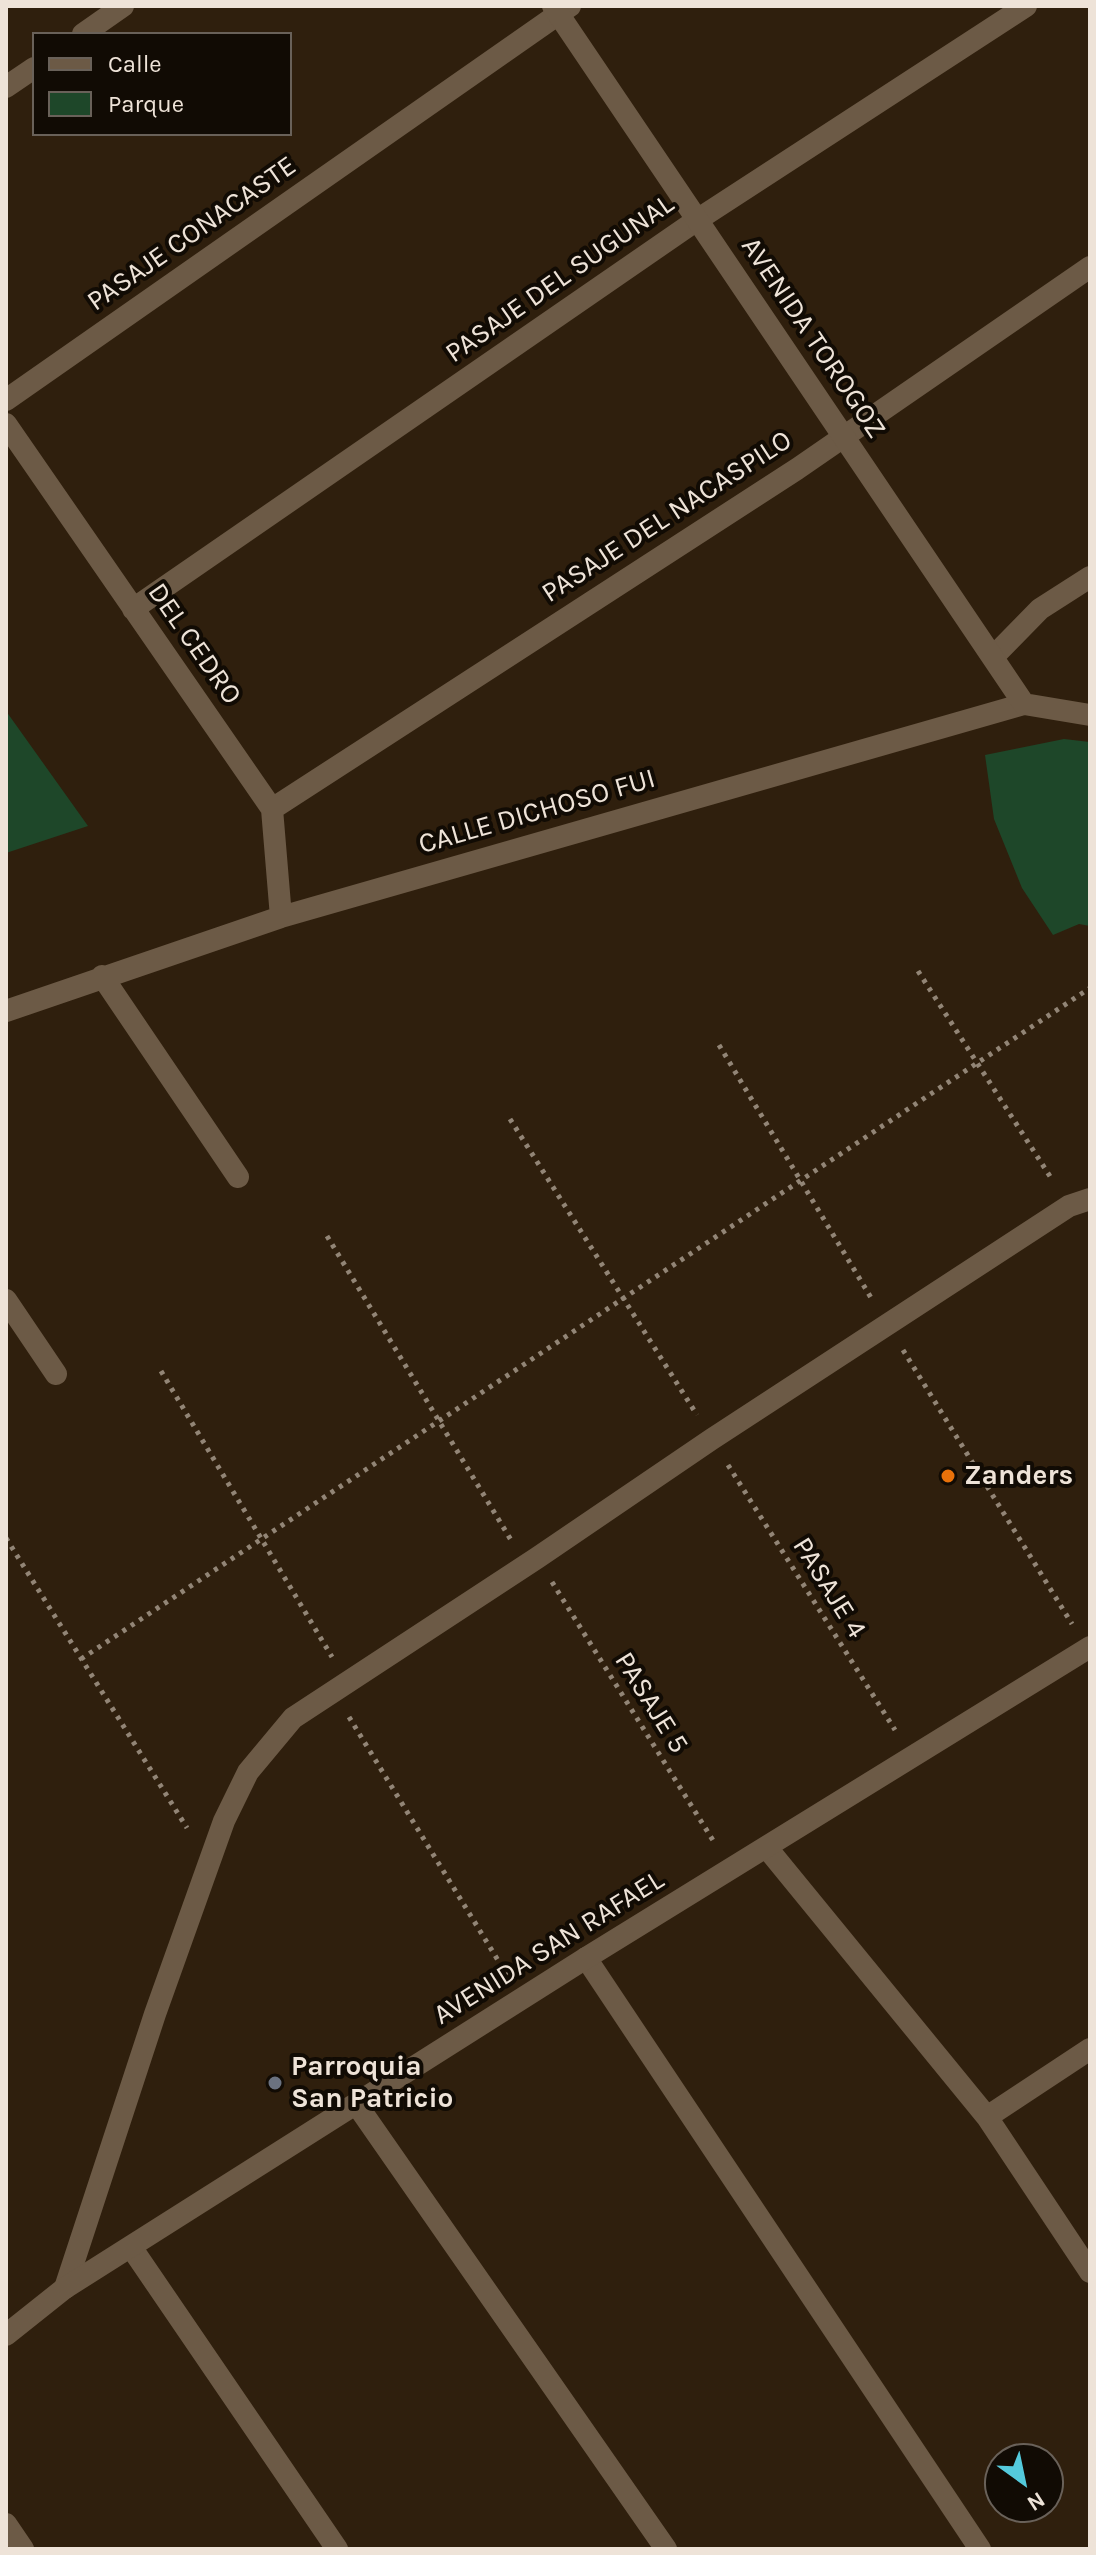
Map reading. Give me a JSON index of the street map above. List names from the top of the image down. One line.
{"streets":{"street":["PASAJE CONACASTE","PASAJE DEL SUGUNAL","AVENIDA TOROGOZ","PASAJE DEL NACASPILO","DEL CEDRO","CALLE DICHOSO FUI","AVENIDA SAN RAFAEL"],"path":["PASAJE 4","PASAJE 5"]},"crossings":[["PASAJE CONACASTE","AVENIDA TOROGOZ"],["PASAJE DEL SUGUNAL","AVENIDA TOROGOZ"],["PASAJE DEL SUGUNAL","DEL CEDRO"],["AVENIDA TOROGOZ","PASAJE DEL NACASPILO"],["AVENIDA TOROGOZ","CALLE DICHOSO FUI"],["PASAJE DEL NACASPILO","DEL CEDRO"],["PASAJE 4","AVENIDA SAN RAFAEL"],["PASAJE 5","AVENIDA SAN RAFAEL"]],"places":["Zanders","Parroquia San Patricio"],"legend":["Calle","Parque"],"north":"bottom right"}
